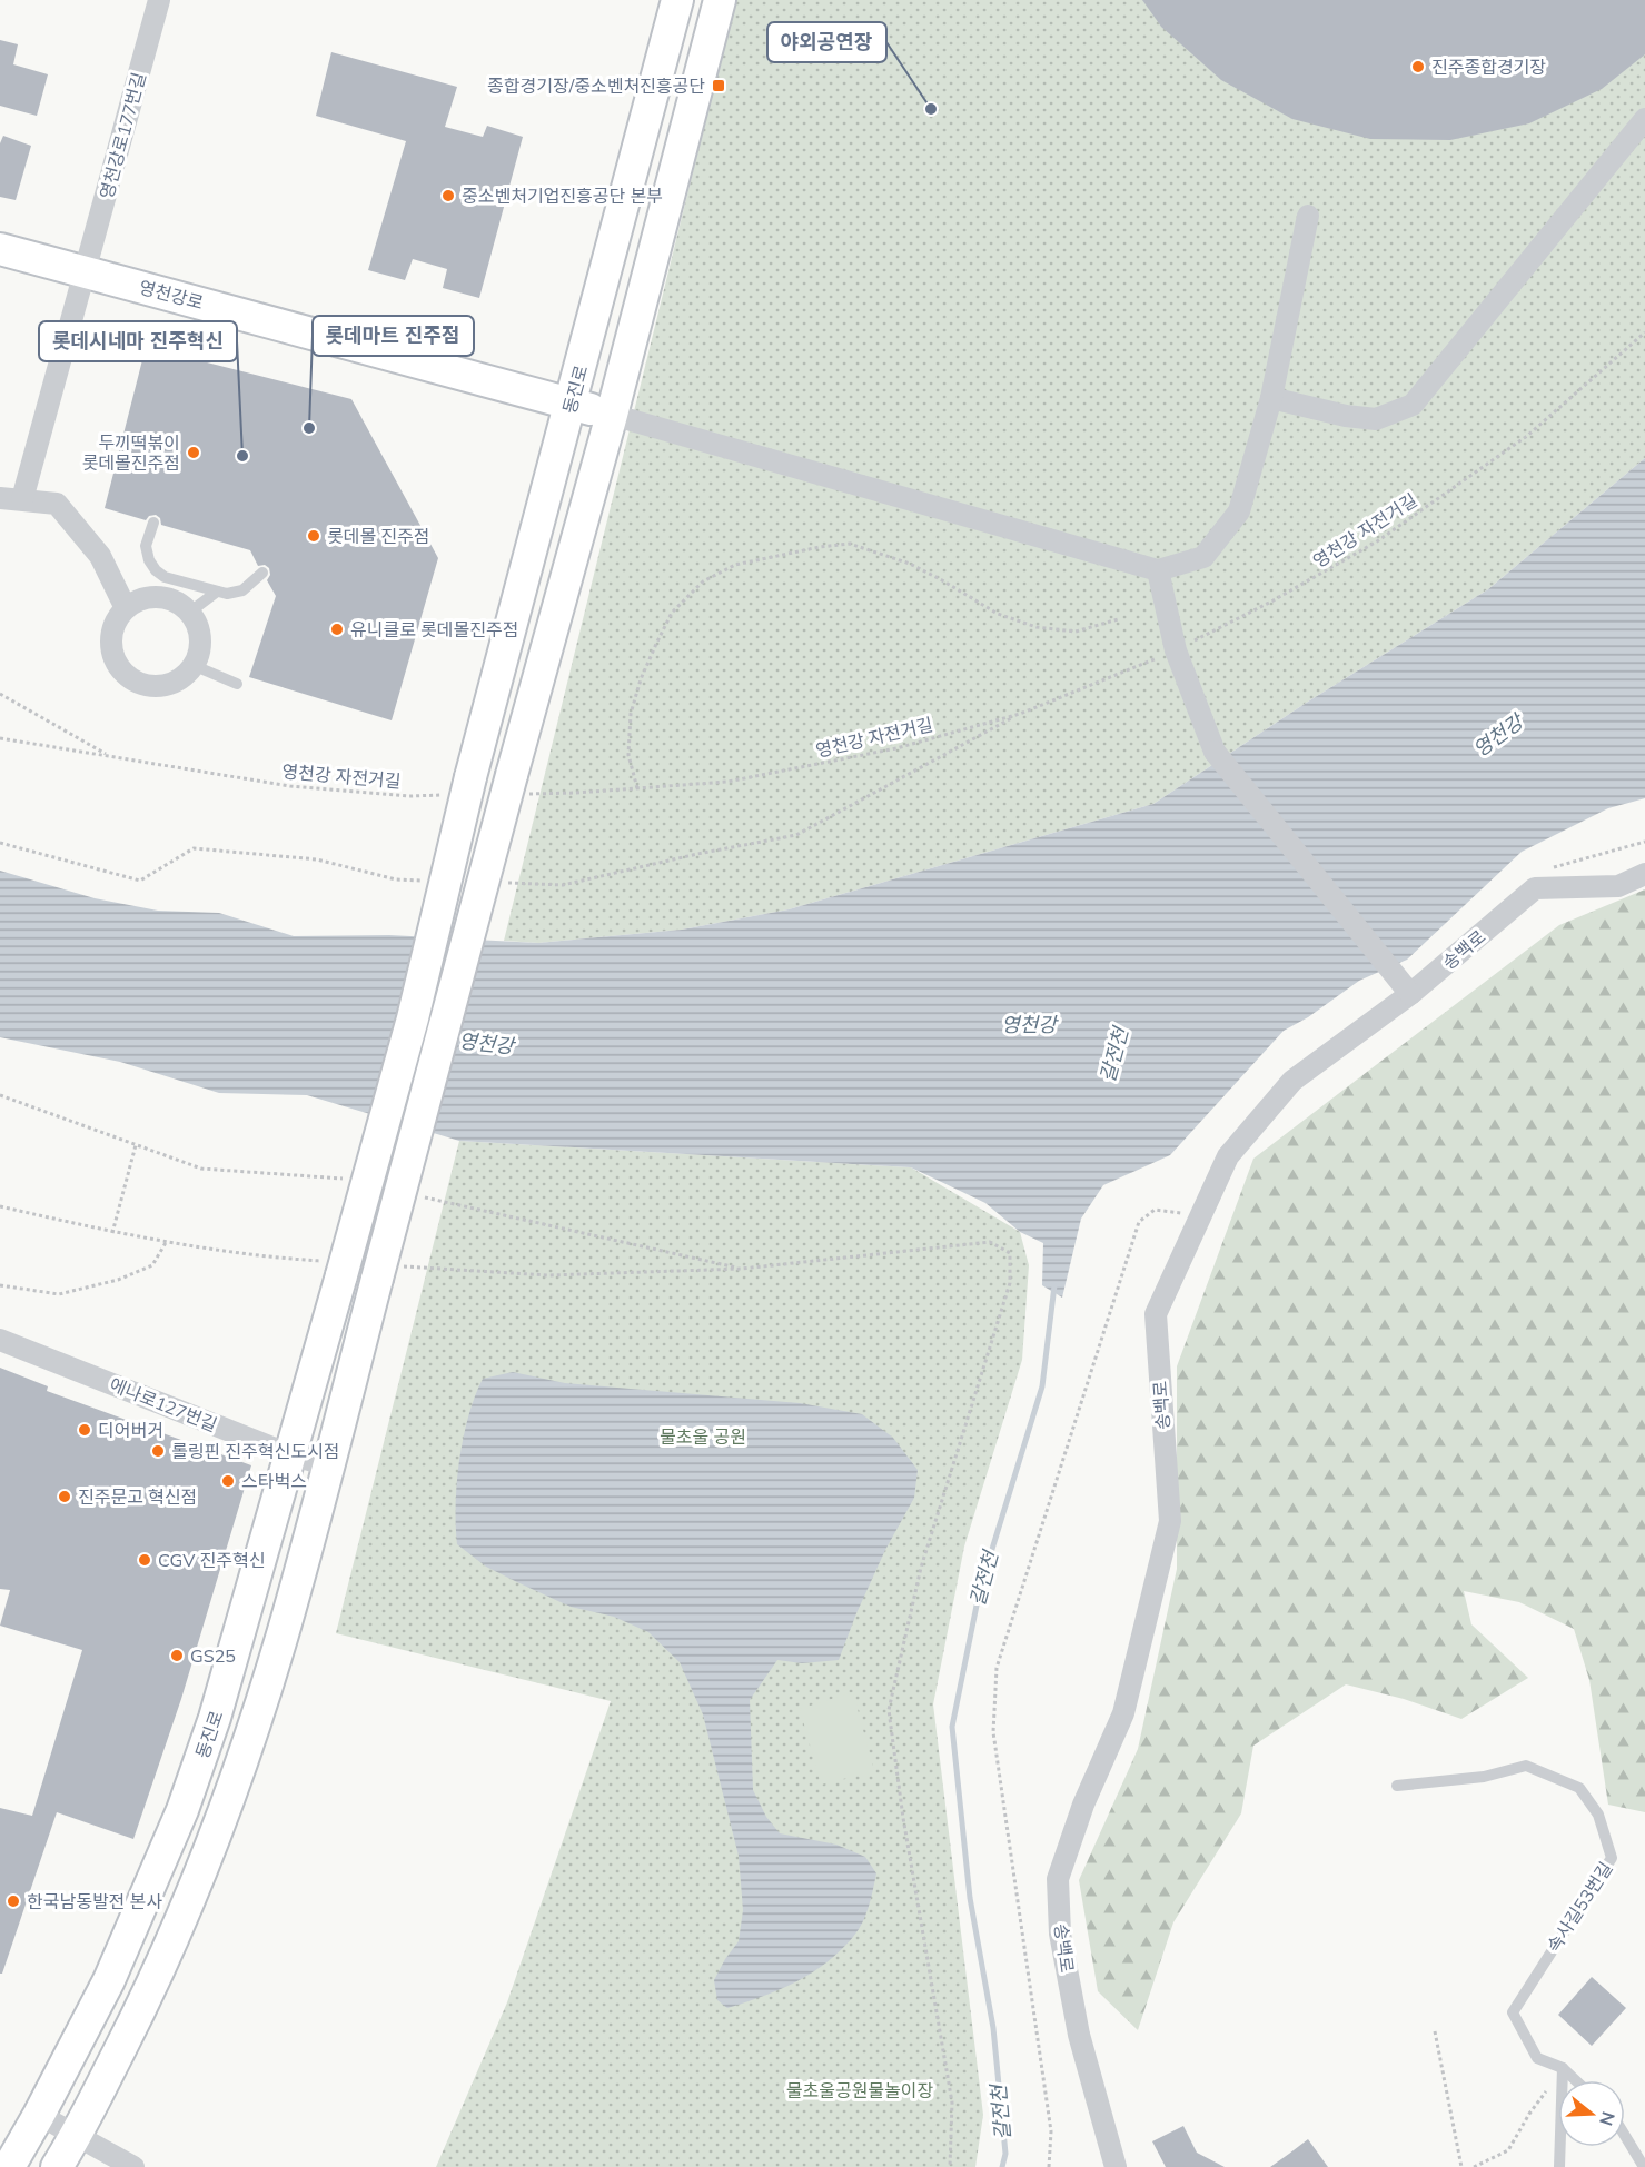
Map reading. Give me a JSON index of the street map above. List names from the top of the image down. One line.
{"streets":{"street":["영천강로177번길","영천강로","동진로","송백로","에나로127번길"],"lane":["속사길53번길"],"path":["영천강 자전거길"]},"crossings":[["영천강로177번길","영천강로"],["영천강로","동진로"],["동진로","영천강 자전거길"],["동진로","에나로127번길"]],"water":["영천강","갈전천"],"parks":["물초울 공원","물초울공원물놀이장"],"places":{"other":["진주종합경기장","야외공연장","중소벤처기업진흥공단 본부","롯데마트 진주점","두끼떡볶이 롯데몰진주점","롯데시네마 진주혁신","롯데몰 진주점","유니클로 롯데몰진주점","디어버거","롤링핀 진주혁신도시점","스타벅스","진주문고 혁신점","CGV 진주혁신","GS25","한국남동발전 본사"],"transit":["종합경기장/중소벤처진흥공단"]},"north":"right"}
